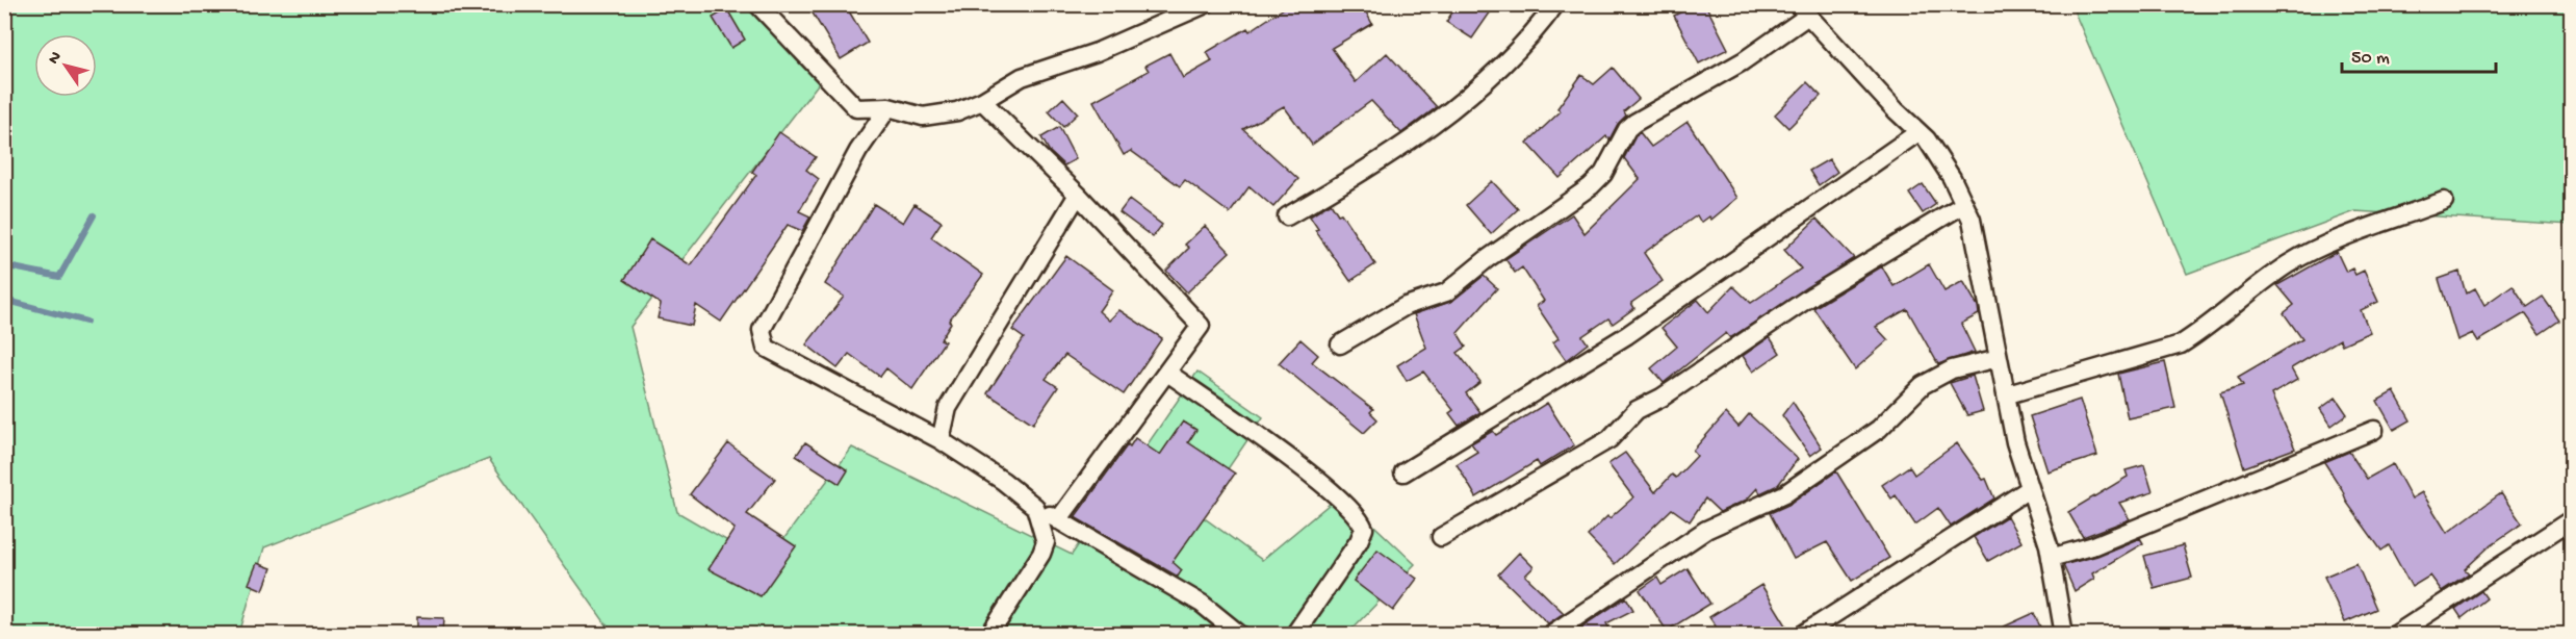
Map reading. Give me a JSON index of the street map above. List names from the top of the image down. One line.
{"scale_bar":"50 m","north":"top left"}
